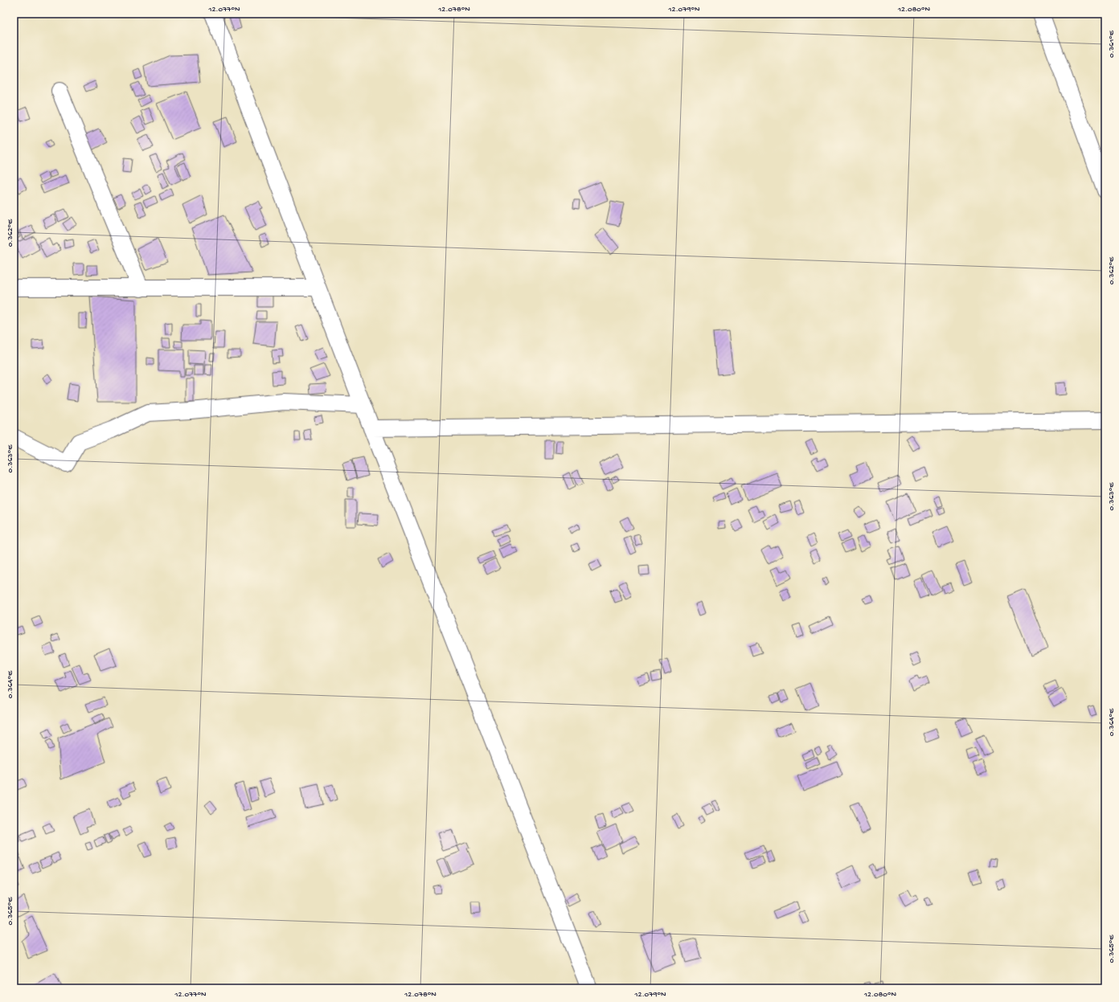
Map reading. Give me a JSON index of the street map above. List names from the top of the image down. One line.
{"coordinates":["12.077°N","12.078°N","12.079°N","12.080°N","0.361°E","0.362°E","0.363°E","0.364°E","0.365°E"]}
